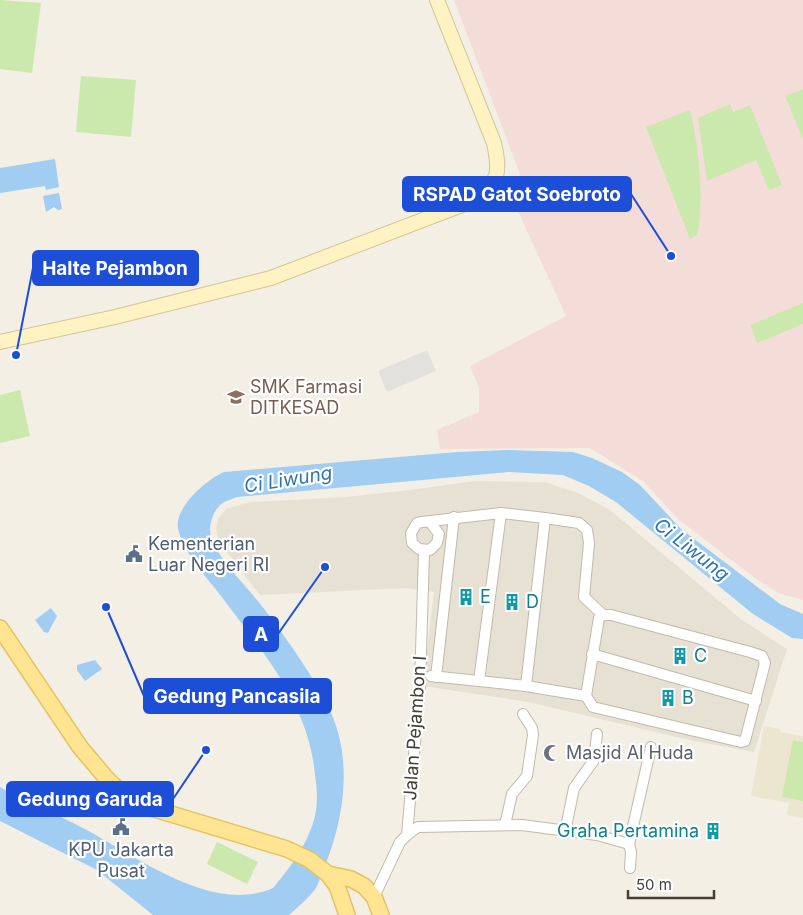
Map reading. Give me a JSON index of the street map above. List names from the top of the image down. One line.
{"streets":{"street":["Jalan Pejambon I"]},"water":["Ci Liwung"],"places":{"other":["RSPAD Gatot Soebroto","Halte Pejambon","A","Gedung Pancasila","Gedung Garuda"],"school or university":["SMK Farmasi DITKESAD"],"public building":["Kementerian Luar Negeri RI","KPU Jakarta Pusat"],"building":["E","D","C","B","Graha Pertamina"],"mosque":["Masjid Al Huda"]},"scale_bar":"50 m"}
